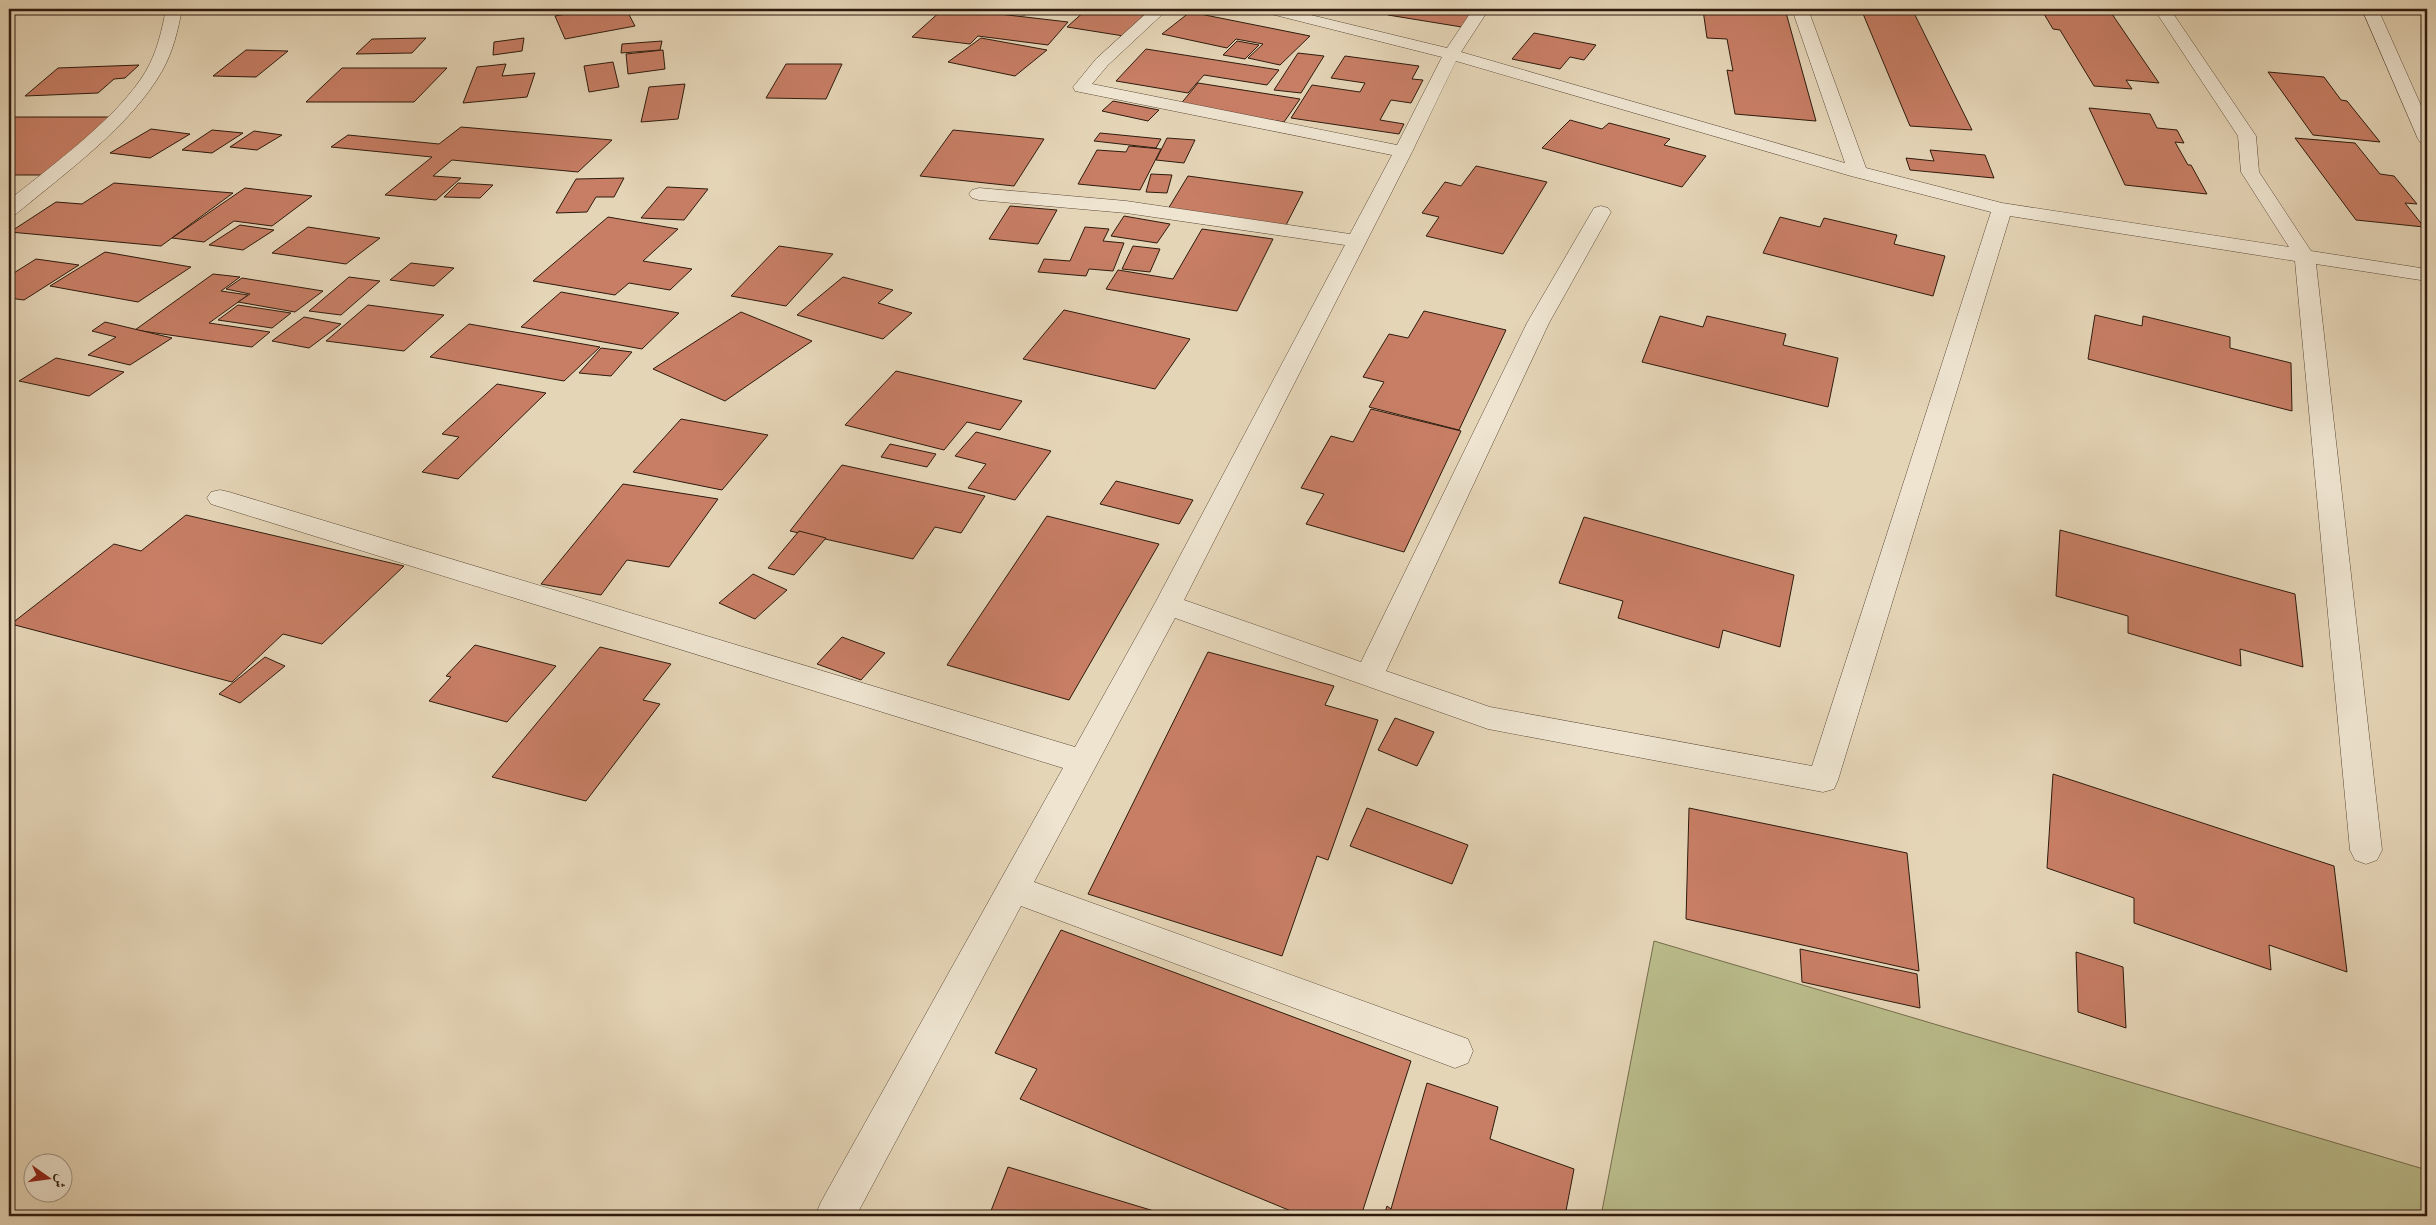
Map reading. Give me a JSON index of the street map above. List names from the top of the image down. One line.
{"north":"right"}
